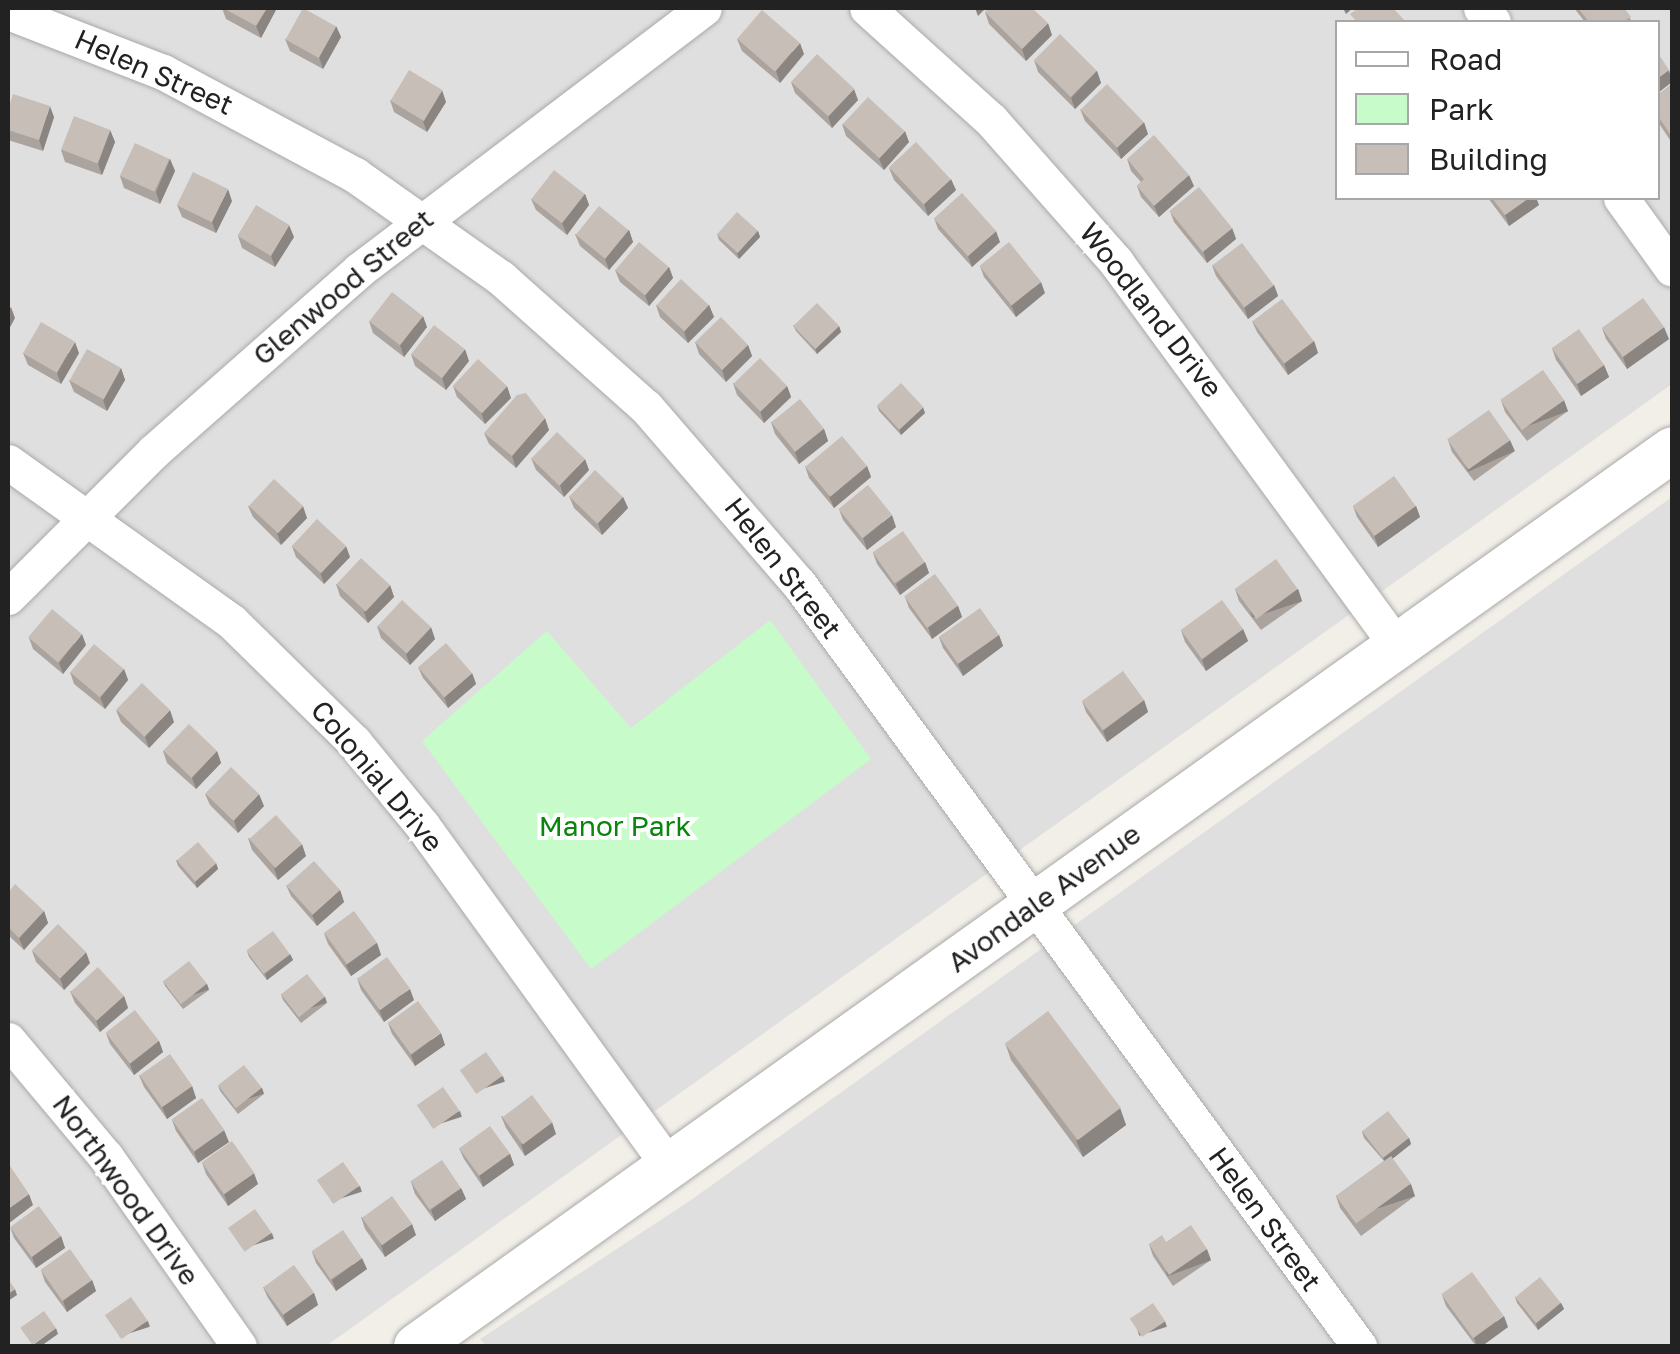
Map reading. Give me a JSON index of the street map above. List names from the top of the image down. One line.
{"streets":{"street":["Helen Street","Glenwood Street","Woodland Drive","Colonial Drive","Avondale Avenue","Northwood Drive"]},"crossings":[["Helen Street","Glenwood Street"],["Helen Street","Avondale Avenue"],["Glenwood Street","Colonial Drive"],["Woodland Drive","Avondale Avenue"],["Colonial Drive","Avondale Avenue"]],"parks":["Manor Park"],"legend":["Road","Park","Building"]}
